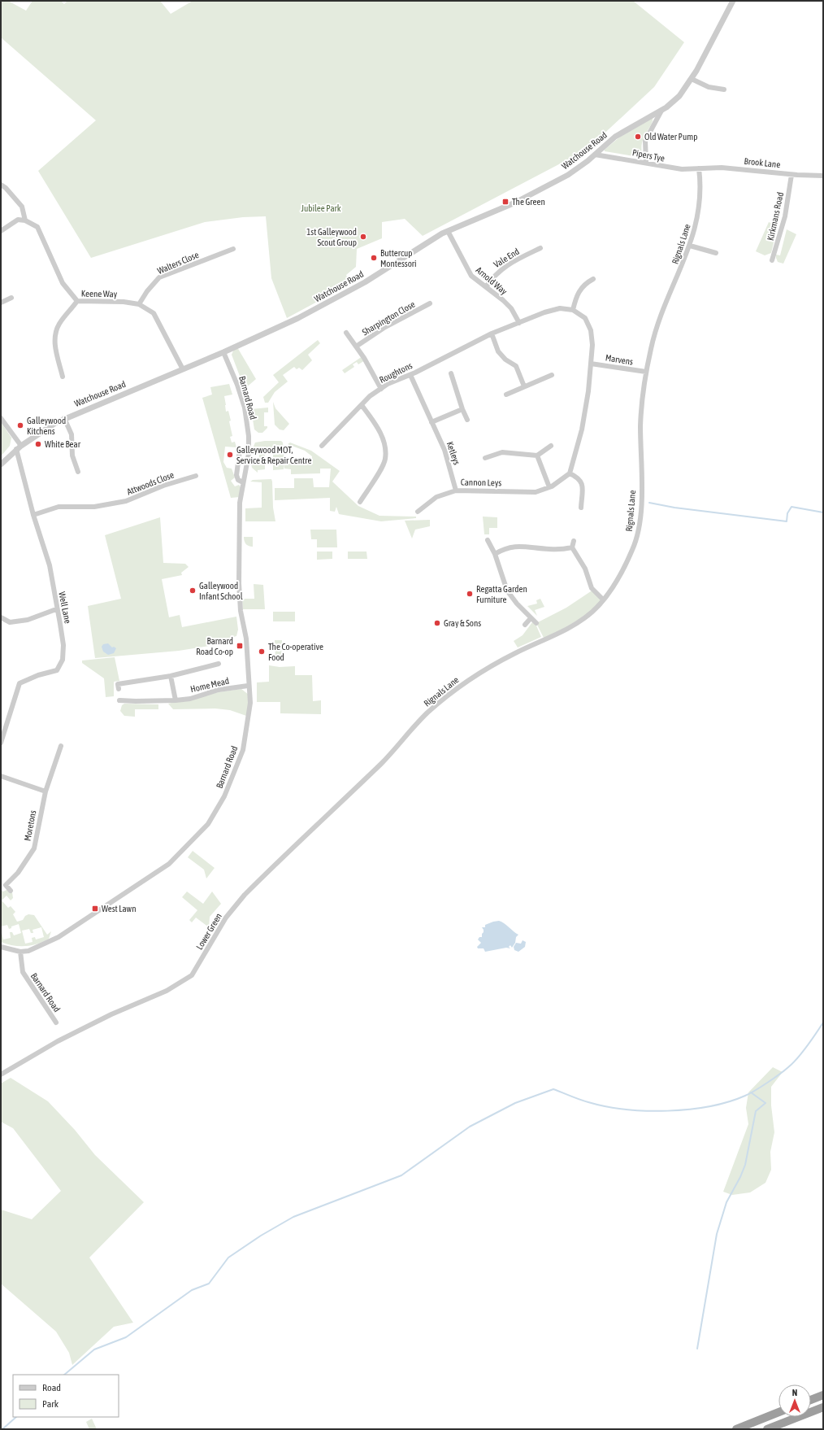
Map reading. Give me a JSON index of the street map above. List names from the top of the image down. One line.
{"streets":{"street":["Watchouse Road","Pipers Tye","Brook Lane","Kirkmans Road","Rignals Lane","Vale End","Walters Close","Arnold Way","Keene Way","Sharpington Close","Marvens","Roughtons","Barnard Road","Ketleys","Cannon Leys","Attwoods Close","Well Lane","Home Mead","Moretons","Lower Green"]},"crossings":[["Watchouse Road","Pipers Tye"],["Watchouse Road","Arnold Way"],["Watchouse Road","Keene Way"],["Watchouse Road","Barnard Road"],["Watchouse Road","Well Lane"],["Pipers Tye","Brook Lane"],["Pipers Tye","Rignals Lane"],["Brook Lane","Kirkmans Road"],["Brook Lane","Rignals Lane"],["Rignals Lane","Marvens"],["Rignals Lane","Lower Green"],["Vale End","Arnold Way"],["Walters Close","Keene Way"],["Arnold Way","Roughtons"],["Sharpington Close","Roughtons"],["Roughtons","Ketleys"],["Barnard Road","Home Mead"],["Ketleys","Cannon Leys"],["Attwoods Close","Well Lane"]],"parks":["Jubilee Park"],"places":{"other":["Old Water Pump","1st Galleywood Scout Group","Buttercup Montessori","Galleywood Kitchens","White Bear","Galleywood MOT, Service & Repair Centre","Galleywood Infant School","Regatta Garden Furniture","Gray & Sons","The Co-operative Food"],"transit":["The Green","Barnard Road Co-op","West Lawn"]},"legend":["Road","Park"],"north":"top"}
